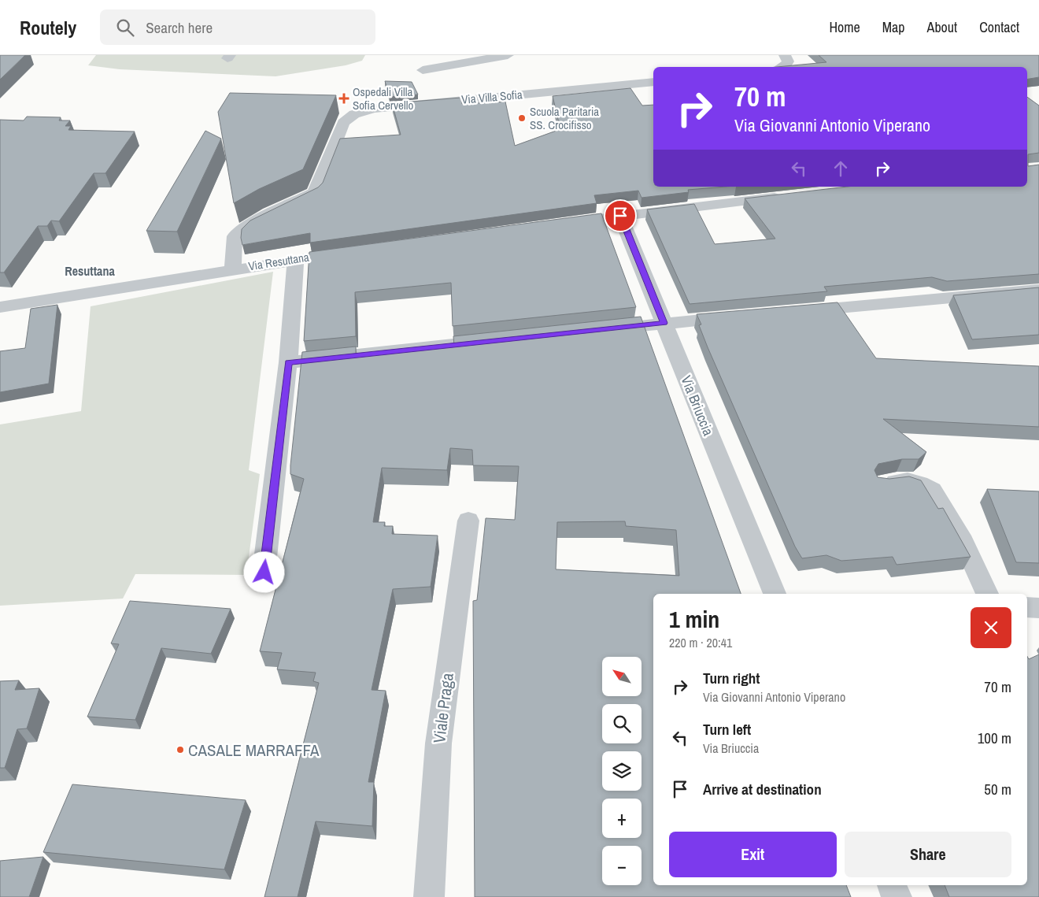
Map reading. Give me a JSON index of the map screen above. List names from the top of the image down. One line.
{"streets":{"street":["Via Villa Sofia","Via Resuttana","Via Briuccia","Viale Praga"]},"crossings":[["Via Villa Sofia","Via Resuttana"]],"districts":["Resuttana"],"places":{"health":["Ospedali Villa Sofia Cervello"],"other":["Scuola Paritaria SS. Crocifisso","CASALE MARRAFFA"]},"north":"top left","page":{"header":"Routely","search":"Search here","nav":["Home","Map","About","Contact"],"turn":["70 m","Via Giovanni Antonio Viperano"],"heading":["1 min","220 m · 20:41"],"map_buttons":["+","−"],"list":[{"name":"Turn right","note":"Via Giovanni Antonio Viperano","value":"70 m"},{"name":"Turn left","note":"Via Briuccia","value":"100 m"},{"name":"Arrive at destination","value":"50 m"}],"buttons":["Exit","Share"]}}
